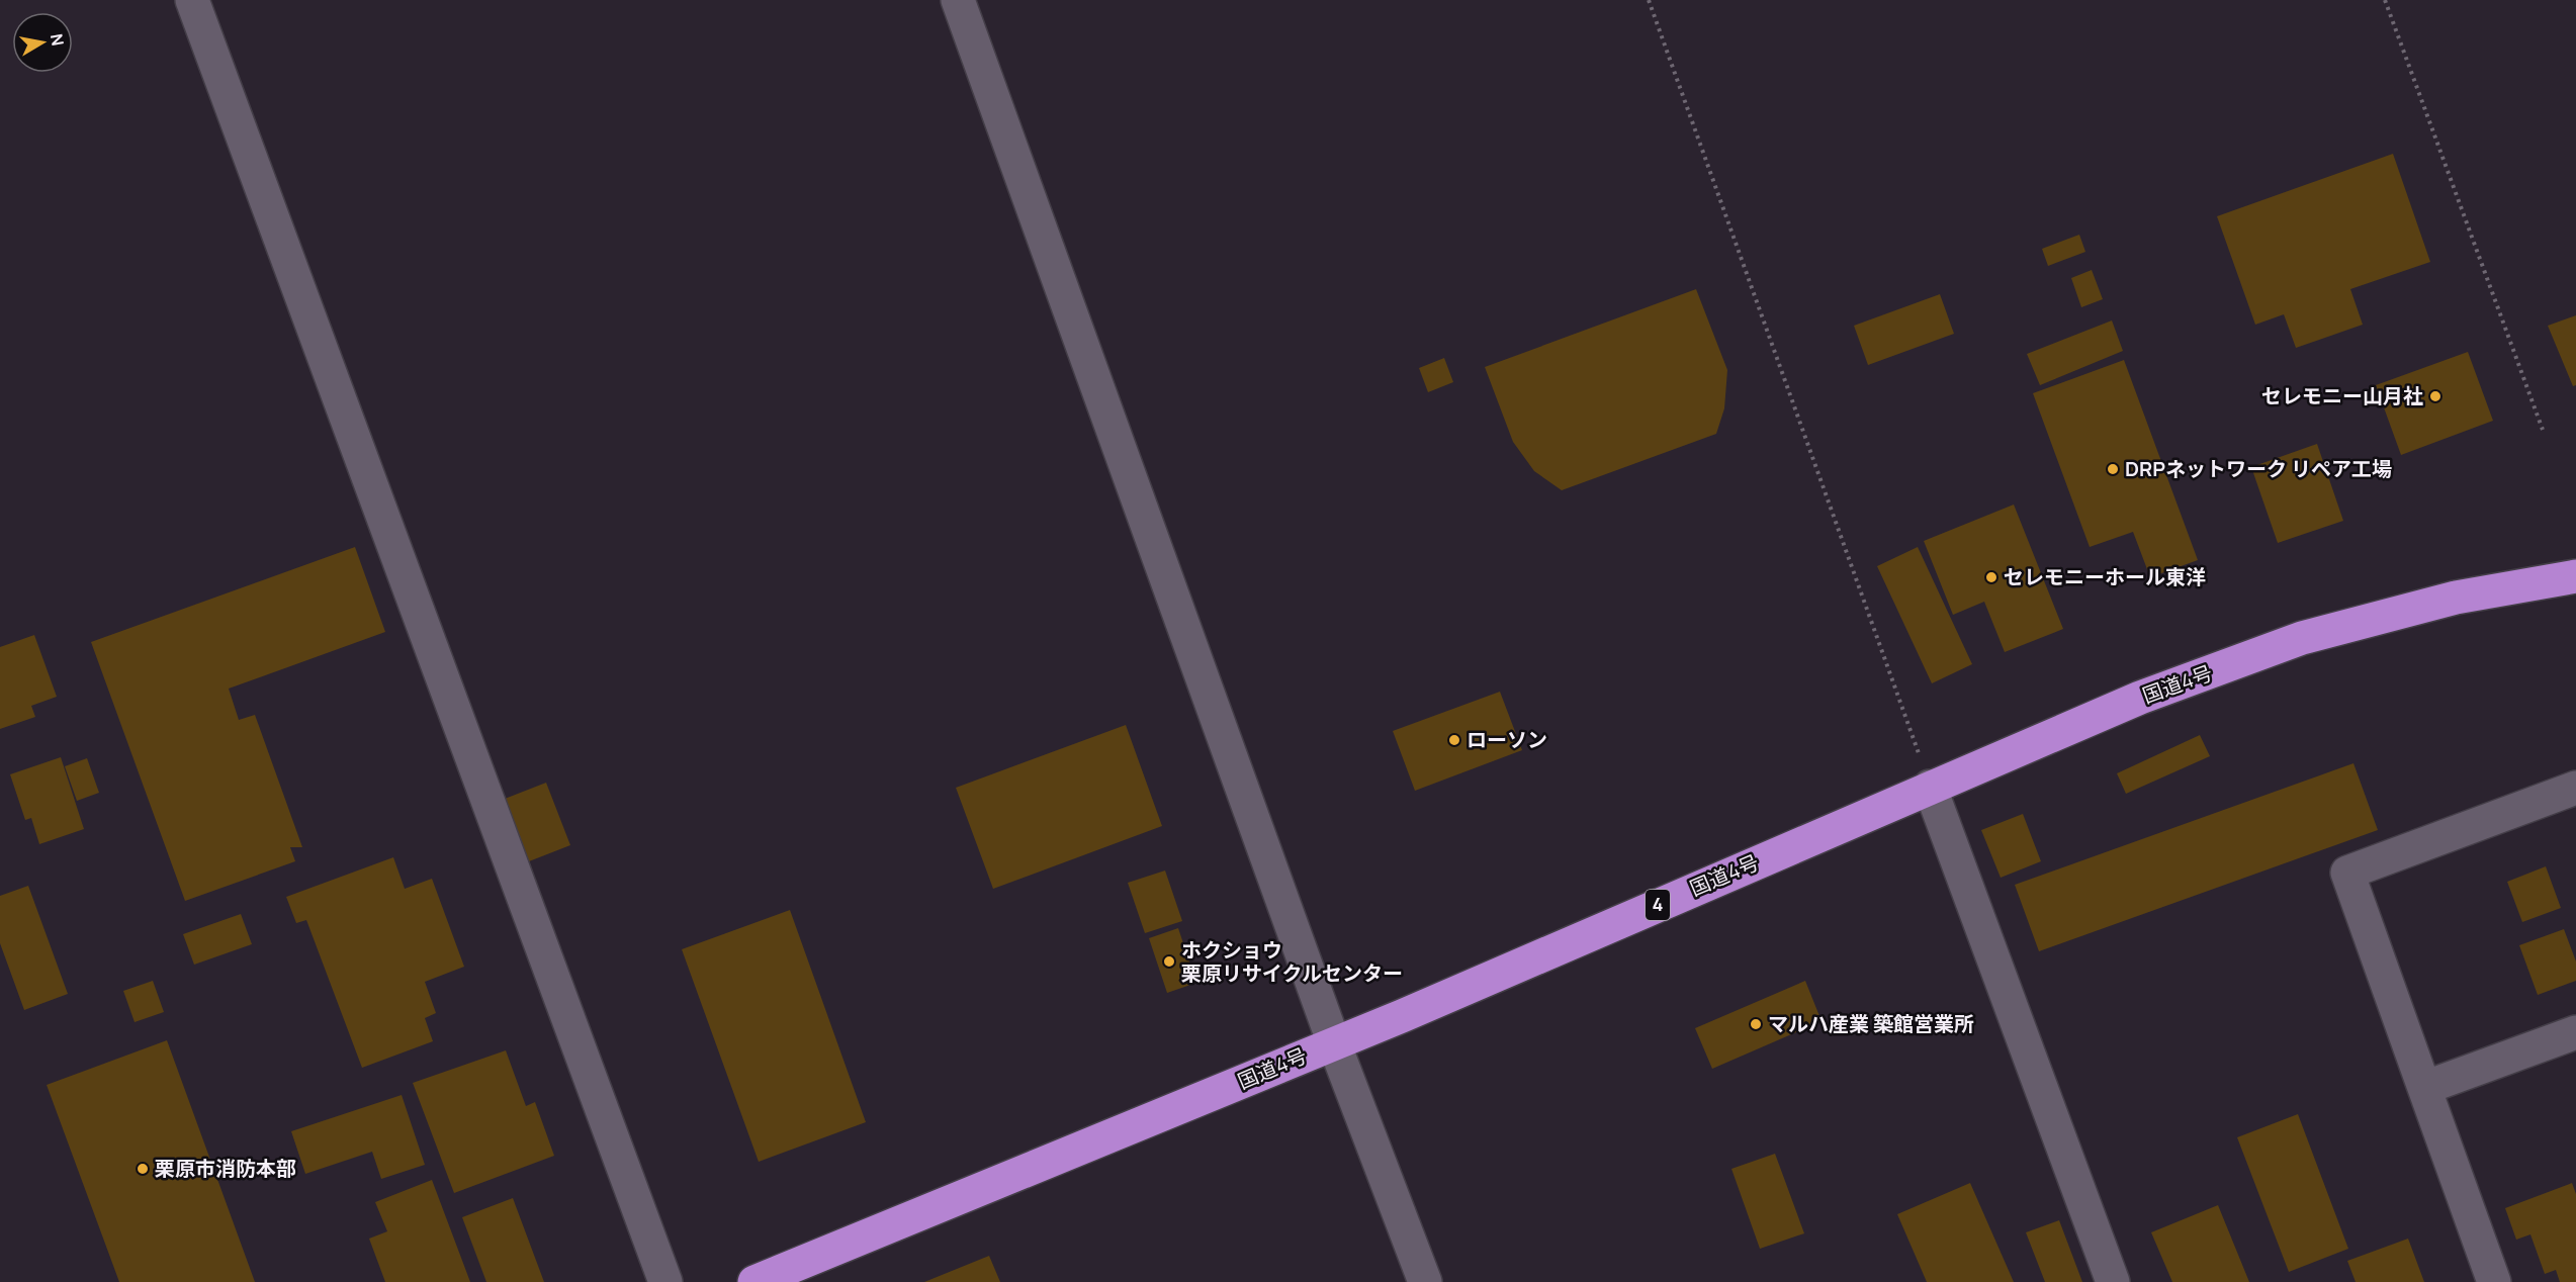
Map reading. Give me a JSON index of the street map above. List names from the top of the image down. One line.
{"streets":{"highway":["国道4号","4"]},"places":["セレモニー山月社","DRPネットワーク リペア工場","セレモニーホール東洋","ローソン","ホクショウ 栗原リサイクルセンター","マルハ産業 築館営業所","栗原市消防本部"],"north":"right"}
